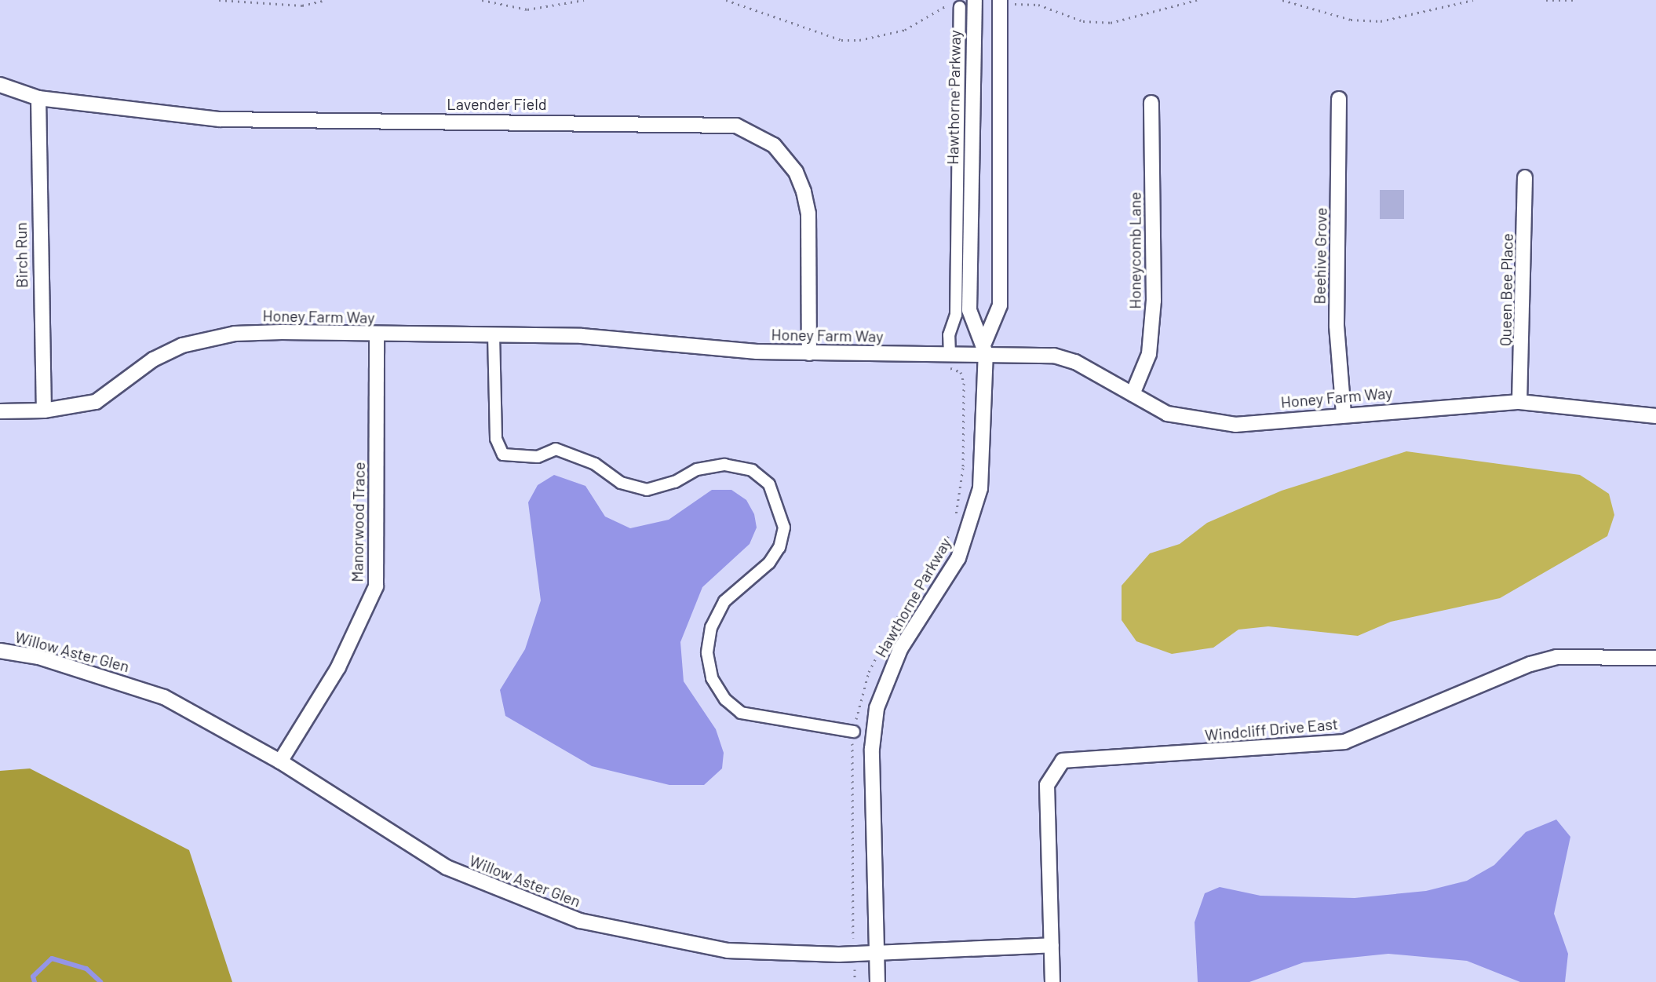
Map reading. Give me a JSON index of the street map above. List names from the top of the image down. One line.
{"streets":{"street":["Hawthorne Parkway","Lavender Field","Honeycomb Lane","Birch Run","Beehive Grove","Queen Bee Place","Honey Farm Way","Manorwood Trace","Willow Aster Glen","Windcliff Drive East"]},"crossings":[["Hawthorne Parkway","Honey Farm Way"],["Hawthorne Parkway","Willow Aster Glen"],["Lavender Field","Birch Run"],["Lavender Field","Honey Farm Way"],["Honeycomb Lane","Honey Farm Way"],["Birch Run","Honey Farm Way"],["Beehive Grove","Honey Farm Way"],["Queen Bee Place","Honey Farm Way"],["Honey Farm Way","Manorwood Trace"],["Manorwood Trace","Willow Aster Glen"],["Willow Aster Glen","Windcliff Drive East"]]}
